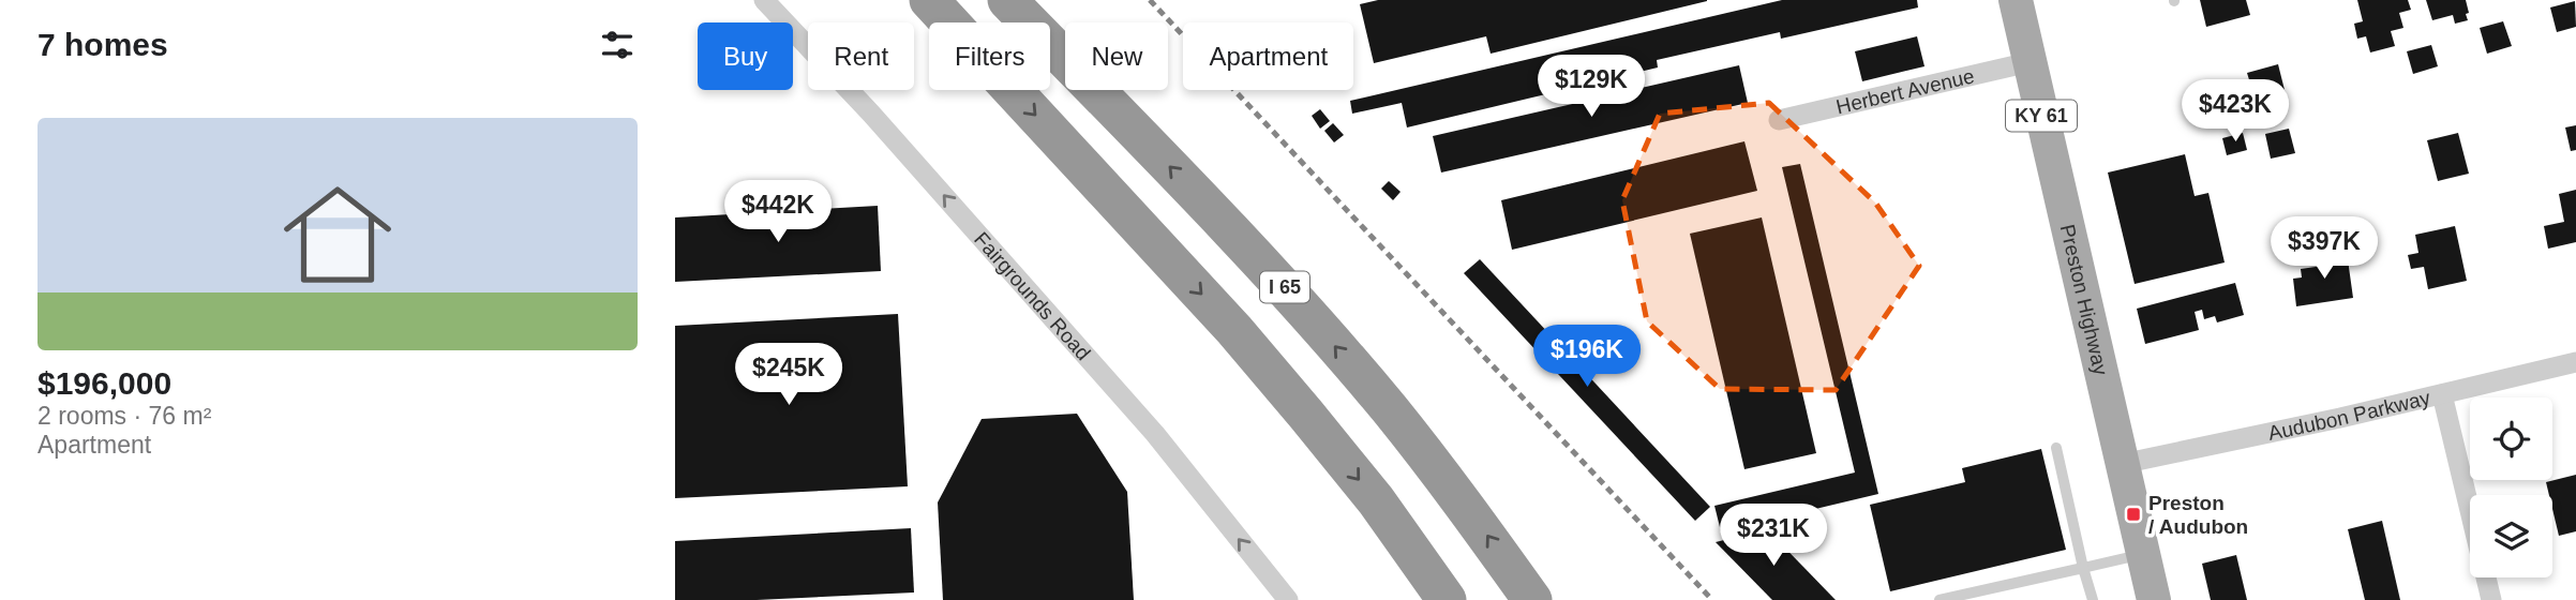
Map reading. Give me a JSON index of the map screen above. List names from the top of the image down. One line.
{"streets":{"highway":["I 65"],"main road":["KY 61","Preston Highway"],"street":["Herbert Avenue","Fairgrounds Road","Audubon Parkway"]},"crossings":[["Herbert Avenue","Preston Highway"],["Preston Highway","Audubon Parkway"]],"one_way":["Fairgrounds Road"],"places":{"transit":["Preston / Audubon"]},"page":{"heading":"7 homes","chip":["Buy","Rent","Filters","New","Apartment"],"price":["$129K","$423K","$442K","$397K","$196K","$245K","$231K"],"list":[{"name":"$196,000","note":"2 rooms · 76 m² · Apartment"}]}}
